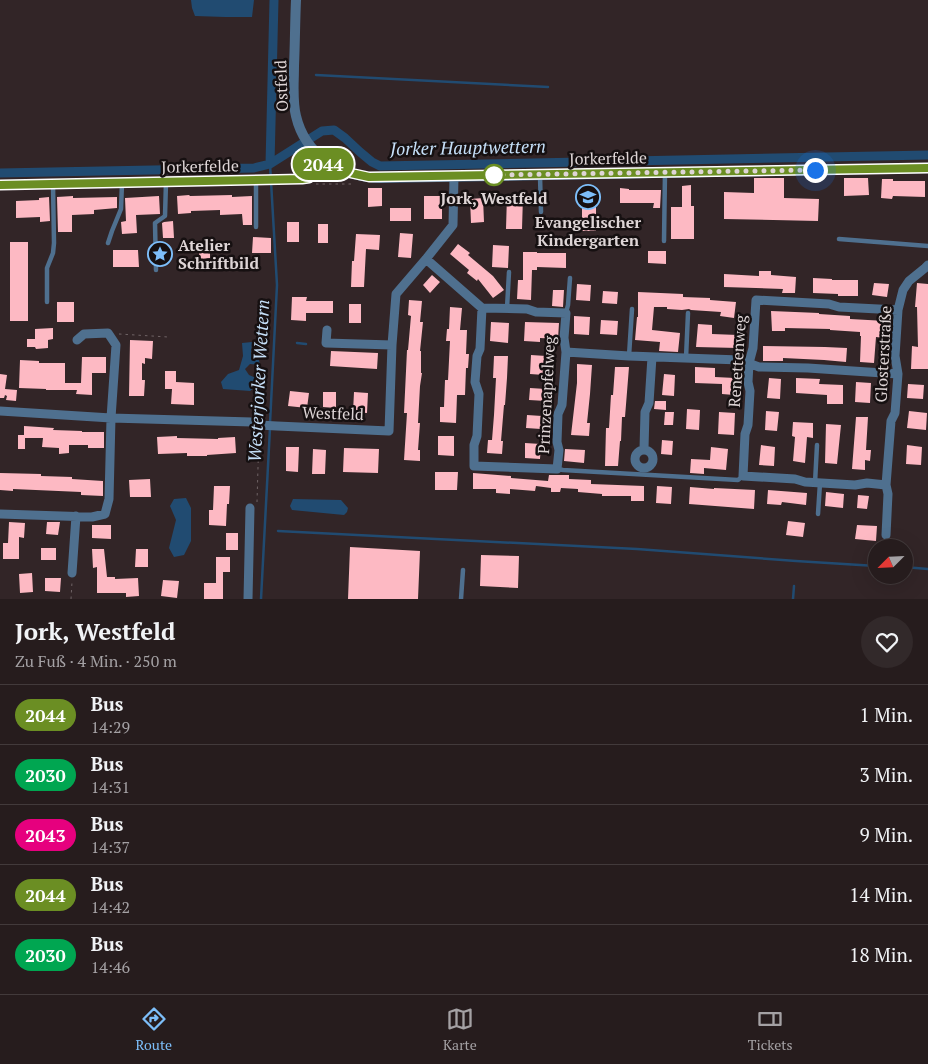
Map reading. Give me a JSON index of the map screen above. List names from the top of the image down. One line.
{"streets":{"street":["Ostfeld","Jorkerfelde","Glosterstraße","Renettenweg","Prinzenapfelweg","Westfeld"]},"crossings":[["Ostfeld","Jorkerfelde"],["Jorkerfelde","Westfeld"],["Glosterstraße","Renettenweg"]],"water":["Jorker Hauptwettern","Westerjorker Wettern"],"places":{"other":["Jork, Westfeld"],"school or university":["Evangelischer Kindergarten"],"place":["Atelier Schriftbild"]},"lines":["bus line 2044"],"north":"bottom left","page":{"on_map":"2044","heading":["Jork, Westfeld","Zu Fuß · 4 Min. · 250 m"],"list":[{"mark":"2044","name":"Bus","note":"14:29","value":"1 Min."},{"mark":"2030","name":"Bus","note":"14:31","value":"3 Min."},{"mark":"2043","name":"Bus","note":"14:37","value":"9 Min."},{"mark":"2044","name":"Bus","note":"14:42","value":"14 Min."},{"mark":"2030","name":"Bus","note":"14:46","value":"18 Min."}],"tabs":["Route","Karte","Tickets"]}}
